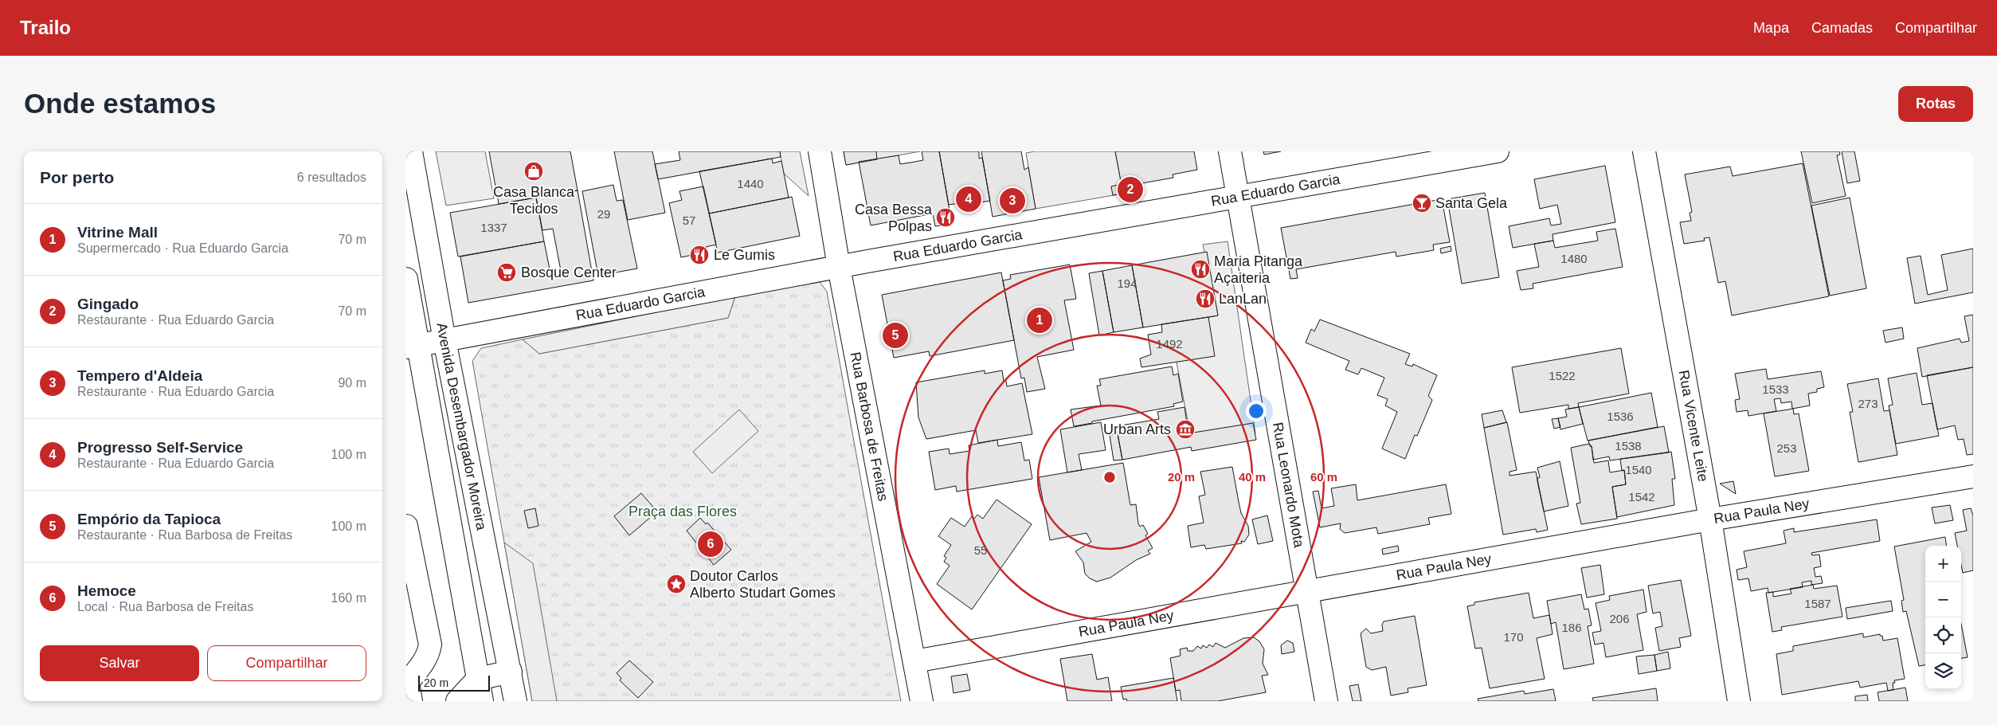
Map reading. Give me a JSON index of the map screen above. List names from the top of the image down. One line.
{"streets":{"street":["Rua Eduardo Garcia","Avenida Desembargador Moreira","Rua Barbosa de Freitas","Rua Vicente Leite","Rua Leonardo Mota","Rua Paula Ney"]},"crossings":[["Rua Eduardo Garcia","Avenida Desembargador Moreira"],["Rua Eduardo Garcia","Rua Barbosa de Freitas"],["Rua Eduardo Garcia","Rua Leonardo Mota"],["Rua Barbosa de Freitas","Rua Paula Ney"],["Rua Vicente Leite","Rua Paula Ney"],["Rua Leonardo Mota","Rua Paula Ney"]],"parks":["Praça das Flores"],"places":{"shop":["Casa Blanca Tecidos"],"bar":["Santa Gela"],"restaurant":["Casa Bessa Polpas","Le Gumis","Maria Pitanga Açaiteria","LanLan"],"supermarket":["Bosque Center"],"museum":["Urban Arts"],"place":["Doutor Carlos Alberto Studart Gomes"]},"house_numbers":["1440","29","57","1337","1480","194","1492","1522","1533","273","1536","1538","253","1540","1542","55","1587","206","186","170"],"scale_bar":"20 m","page":{"header":"Trailo","nav":["Mapa","Camadas","Compartilhar"],"buttons":["Rotas",["Salvar","Compartilhar"]],"title":"Onde estamos","heading":["Por perto","6 resultados"],"pins":["2","4","3","1","5","6"],"list":[{"mark":"1","name":"Vitrine Mall","note":"Supermercado · Rua Eduardo Garcia","value":"70 m"},{"mark":"2","name":"Gingado","note":"Restaurante · Rua Eduardo Garcia","value":"70 m"},{"mark":"3","name":"Tempero d'Aldeia","note":"Restaurante · Rua Eduardo Garcia","value":"90 m"},{"mark":"4","name":"Progresso Self-Service","note":"Restaurante · Rua Eduardo Garcia","value":"100 m"},{"mark":"5","name":"Empório da Tapioca","note":"Restaurante · Rua Barbosa de Freitas","value":"100 m"},{"mark":"6","name":"Hemoce","note":"Local · Rua Barbosa de Freitas","value":"160 m"}],"map_buttons":["+","−"],"scale":"20 m"},"rings":["20 m","40 m","60 m"]}
